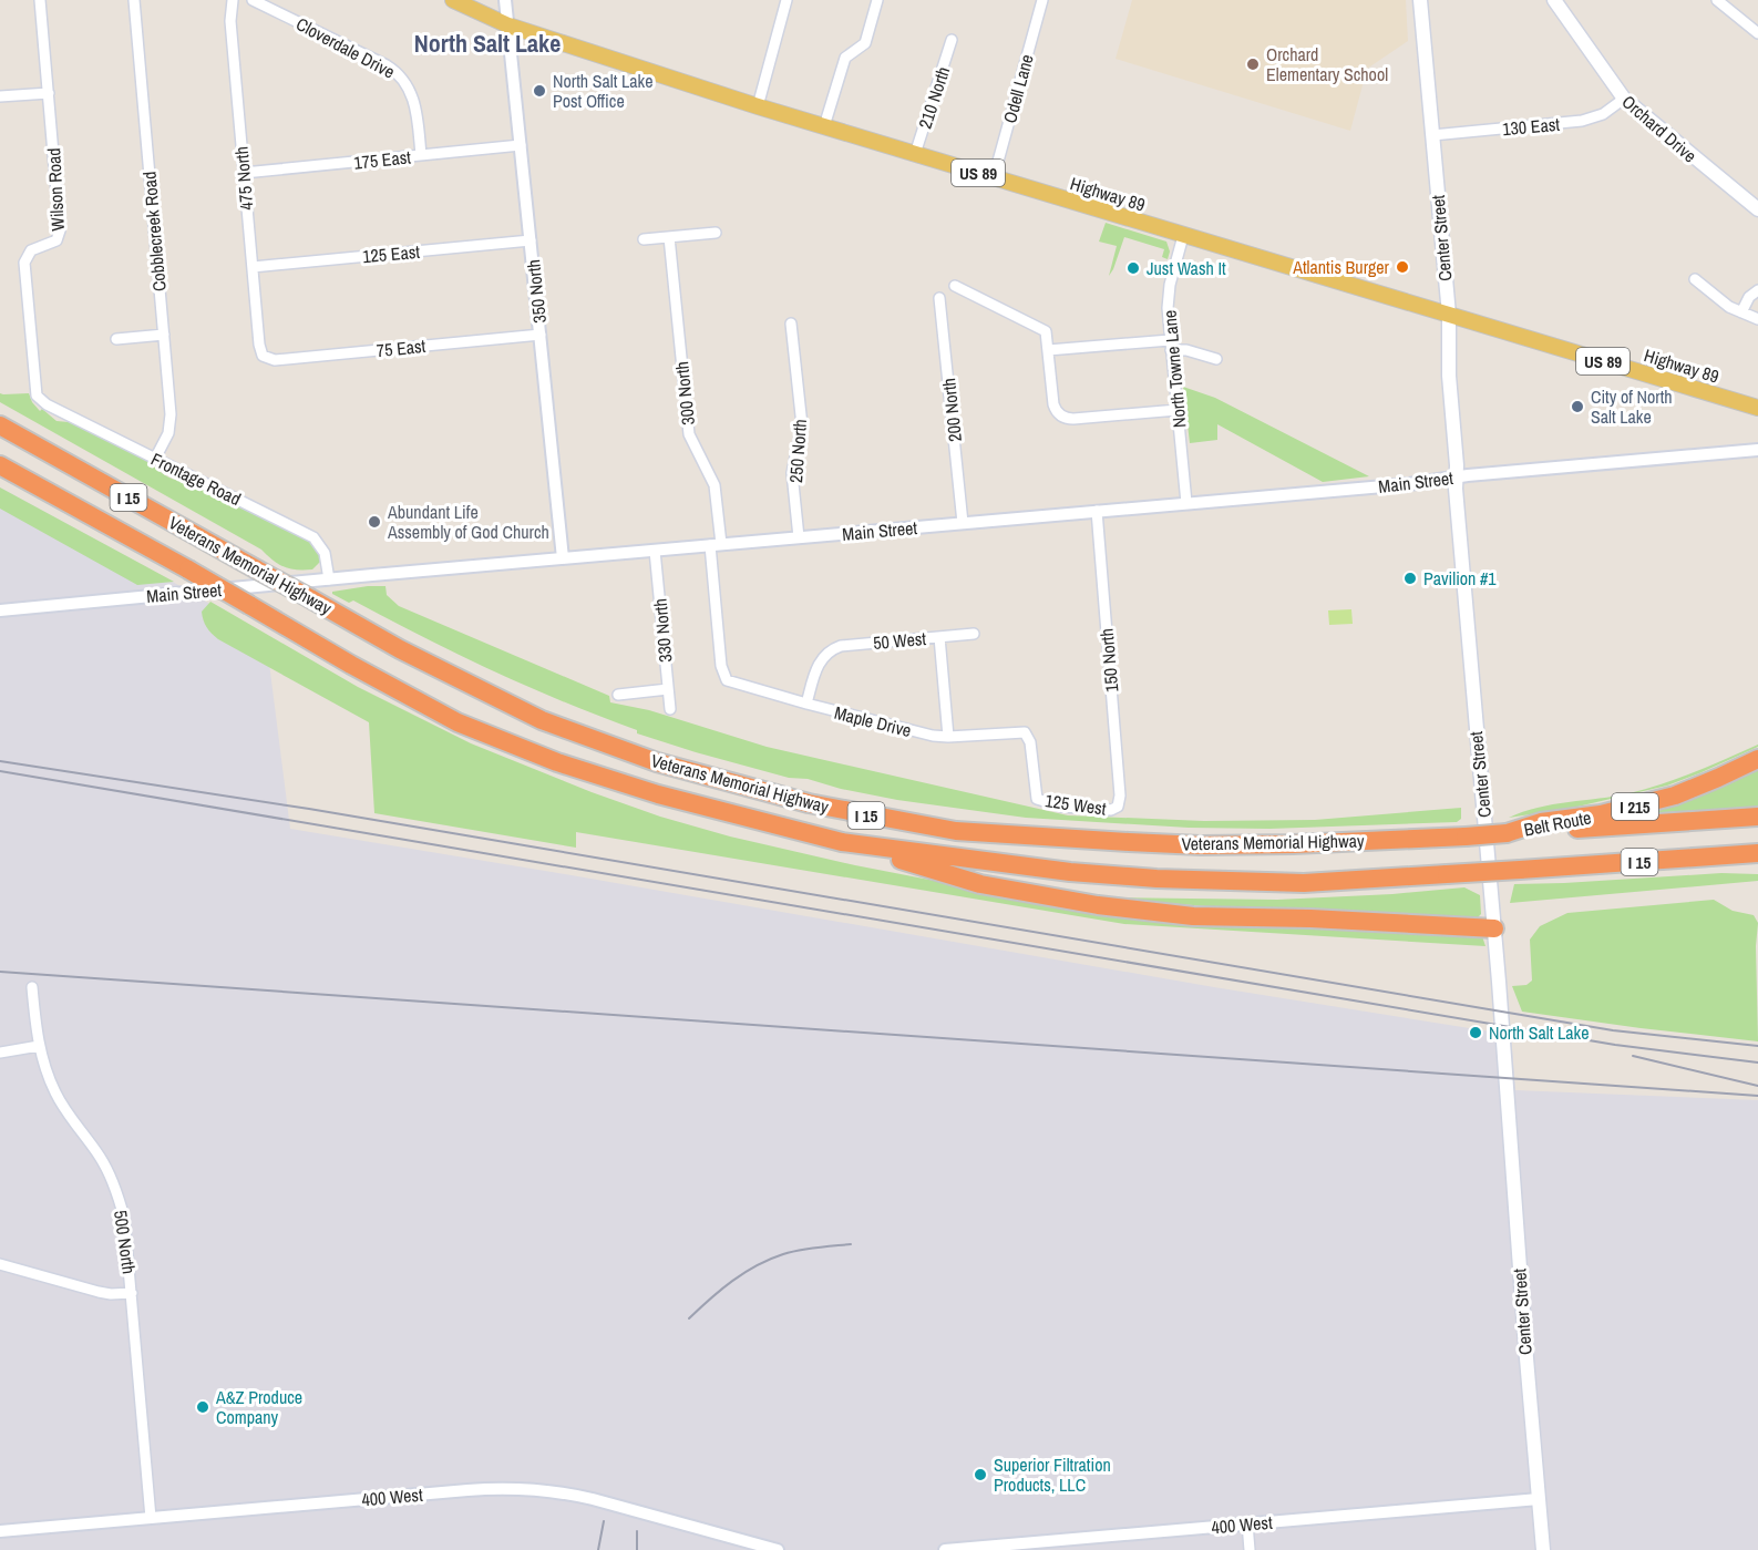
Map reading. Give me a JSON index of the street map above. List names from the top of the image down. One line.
{"streets":{"highway":["I 15","Veterans Memorial Highway","I 215","Belt Route"],"main road":["Orchard Drive","US 89","Highway 89","Center Street"],"street":["Cloverdale Drive","Odell Lane","210 North","130 East","175 East","475 North","Wilson Road","Cobblecreek Road","125 East","350 North","75 East","North Towne Lane","300 North","200 North","250 North","Frontage Road","Main Street","330 North","50 West","150 North","Maple Drive","125 West","500 North","400 West"]},"crossings":[["Cloverdale Drive","175 East"],["Odell Lane","Highway 89"],["210 North","Highway 89"],["130 East","Orchard Drive"],["130 East","Center Street"],["175 East","475 North"],["175 East","350 North"],["475 North","125 East"],["475 North","75 East"],["Wilson Road","Frontage Road"],["Highway 89","Center Street"],["Highway 89","350 North"],["Highway 89","North Towne Lane"],["Cobblecreek Road","Frontage Road"],["Center Street","Main Street"],["Center Street","400 West"],["125 East","350 North"],["350 North","75 East"],["350 North","Main Street"],["North Towne Lane","Main Street"],["300 North","Main Street"],["300 North","Maple Drive"],["200 North","Main Street"],["250 North","Main Street"],["Frontage Road","Main Street"],["Main Street","330 North"],["Main Street","150 North"],["Veterans Memorial Highway","Belt Route"],["50 West","Maple Drive"],["150 North","125 West"],["Maple Drive","125 West"],["500 North","400 West"]],"districts":["North Salt Lake"],"places":["Orchard Elementary School","North Salt Lake Post Office","Atlantis Burger","Just Wash It","City of North Salt Lake","Abundant Life Assembly of God Church","Pavilion #1","North Salt Lake","A&Z Produce Company","Superior Filtration Products, LLC"]}
